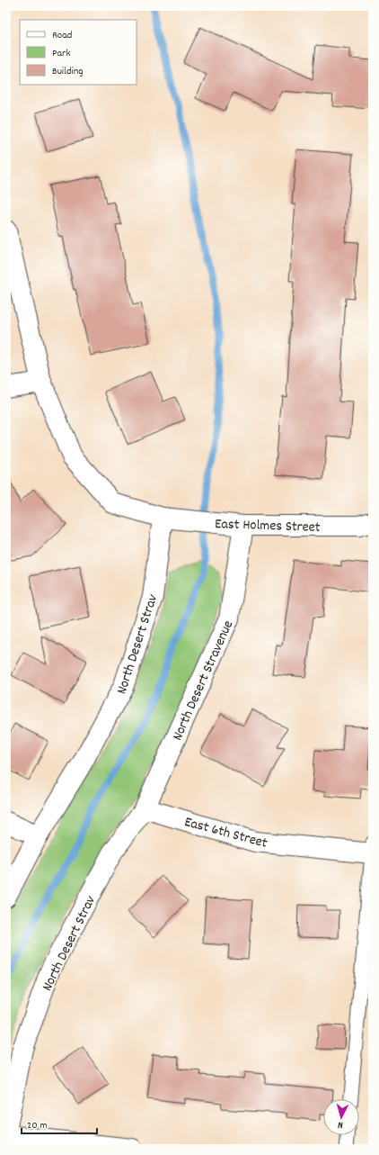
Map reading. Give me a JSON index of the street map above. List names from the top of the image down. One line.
{"streets":{"street":["East Holmes Street","North Desert Strav","North Desert Stravenue","East 6th Street"]},"crossings":[["East Holmes Street","North Desert Strav"],["East Holmes Street","North Desert Stravenue"],["North Desert Strav","North Desert Stravenue"],["North Desert Strav","East 6th Street"],["North Desert Stravenue","East 6th Street"]],"legend":["Road","Park","Building"],"scale_bar":"20 m","north":"bottom"}
